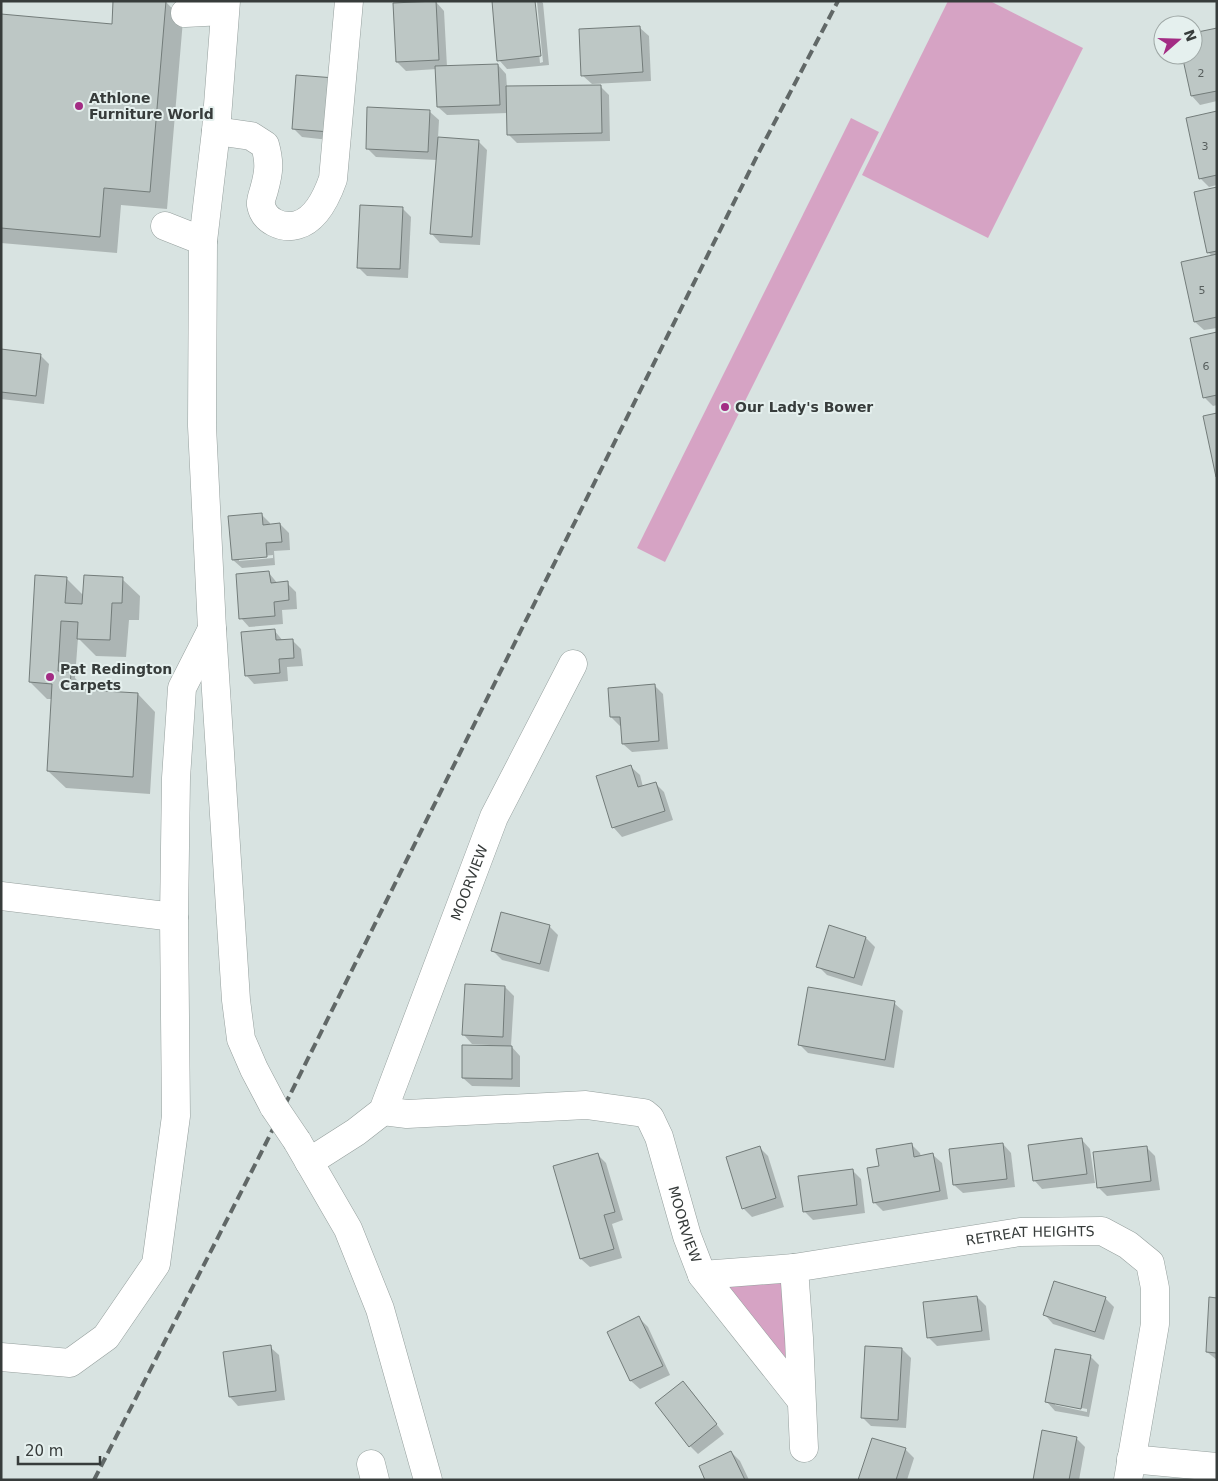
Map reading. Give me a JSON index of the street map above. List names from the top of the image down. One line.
{"streets":{"street":["MOORVIEW","RETREAT HEIGHTS"]},"crossings":[["MOORVIEW","RETREAT HEIGHTS"]],"places":["Athlone Furniture World","Our Lady's Bower","Pat Redington Carpets"],"house_numbers":["2","3","5","6"],"scale_bar":"20 m","north":"right"}
